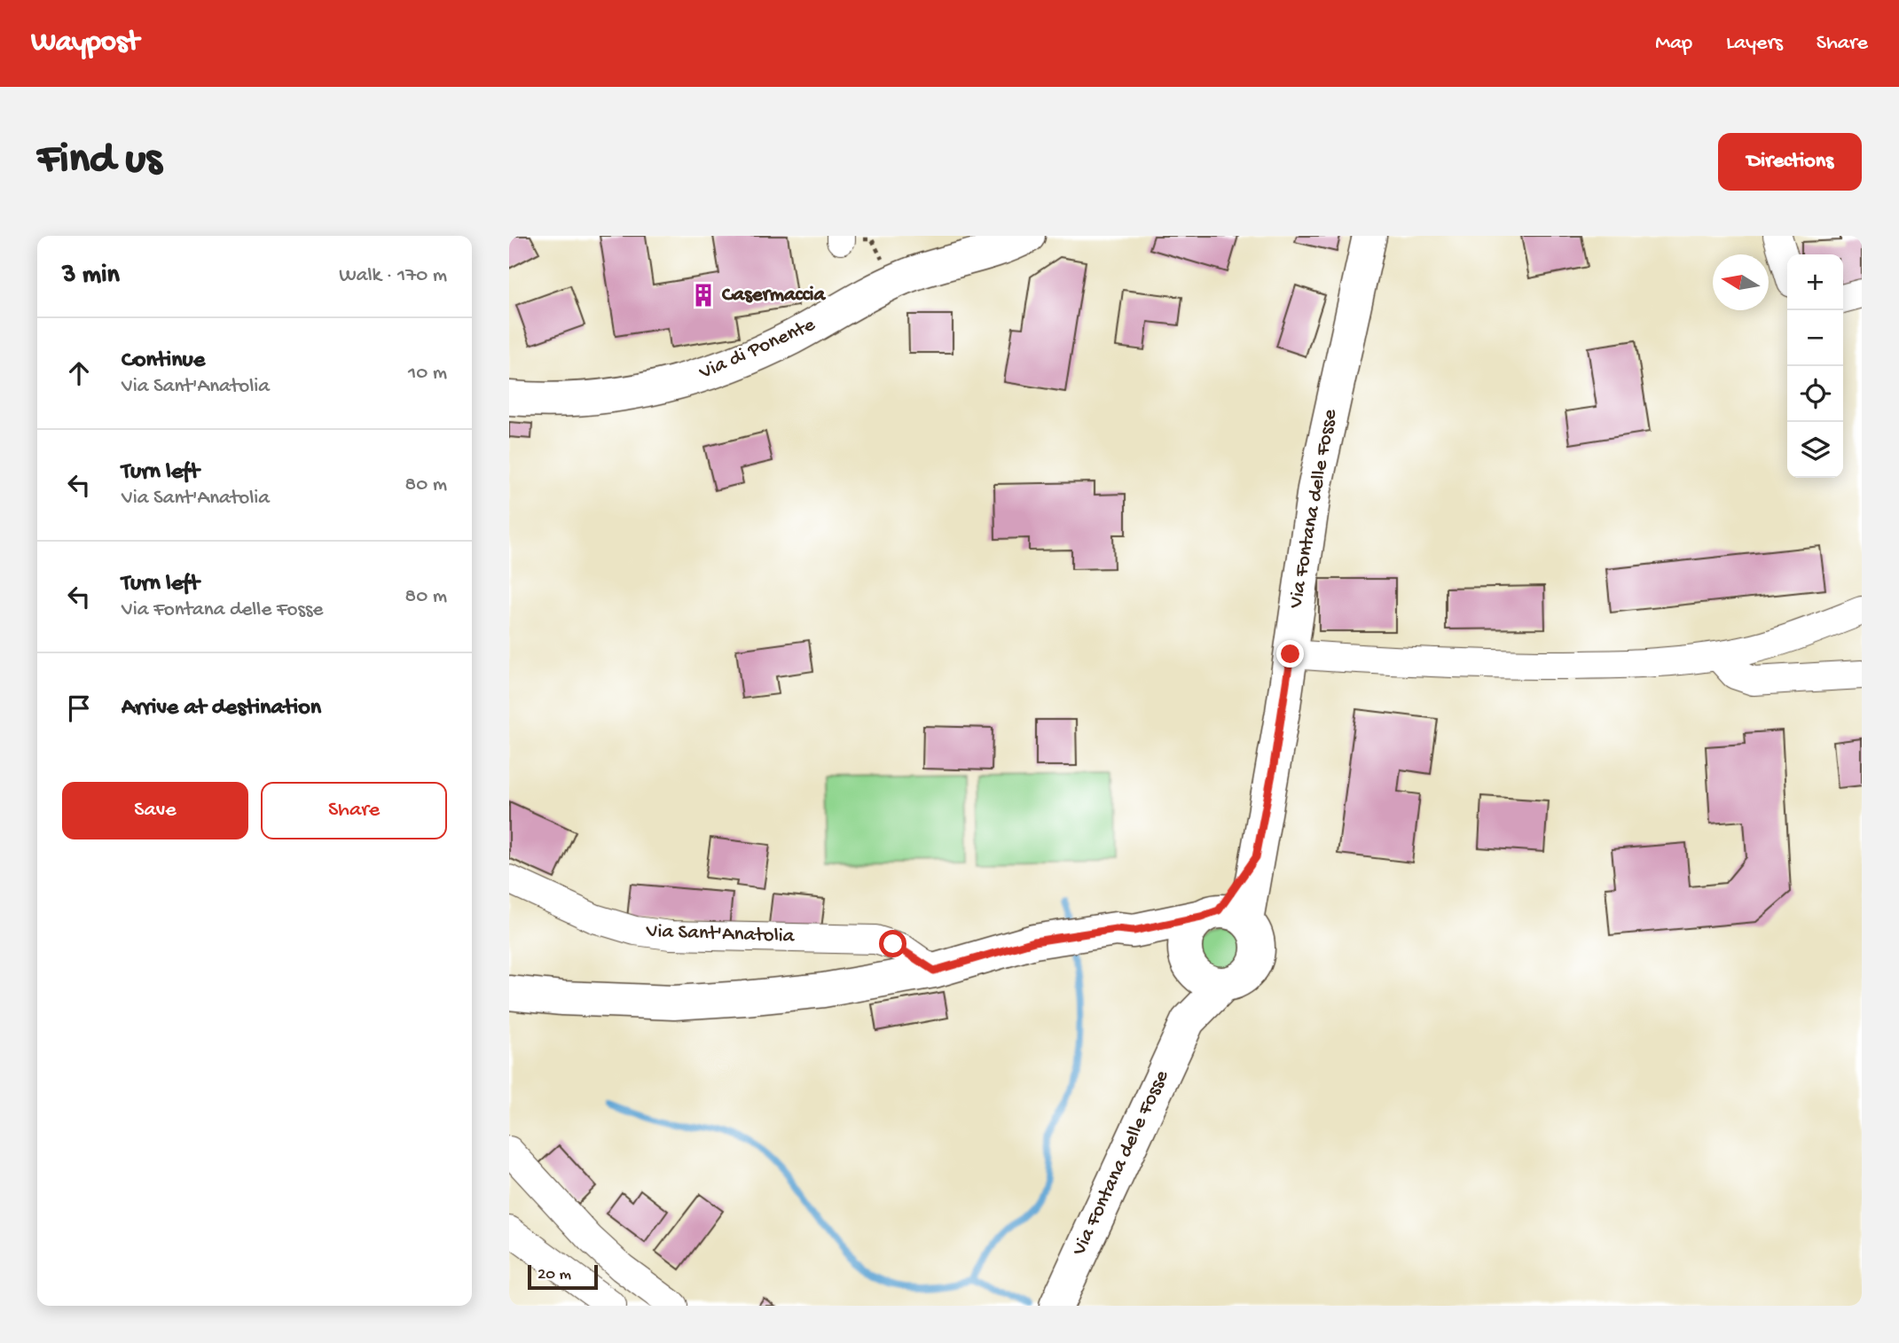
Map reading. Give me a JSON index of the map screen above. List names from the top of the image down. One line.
{"streets":{"main road":["Via di Ponente","Via Fontana delle Fosse"],"street":["Via Sant'Anatolia"]},"places":{"building":["Casermaccia"]},"scale_bar":"20 m","north":"left","page":{"header":"Waypost","nav":["Map","Layers","Share"],"buttons":["Directions",["Save","Share"]],"title":"Find us","heading":["3 min","Walk · 170 m"],"map_buttons":["+","−"],"list":[["Continue","Via Sant'Anatolia","10 m"],["Turn left","Via Sant'Anatolia","80 m"],["Turn left","Via Fontana delle Fosse","80 m"],"Arrive at destination"],"scale":"20 m"}}
